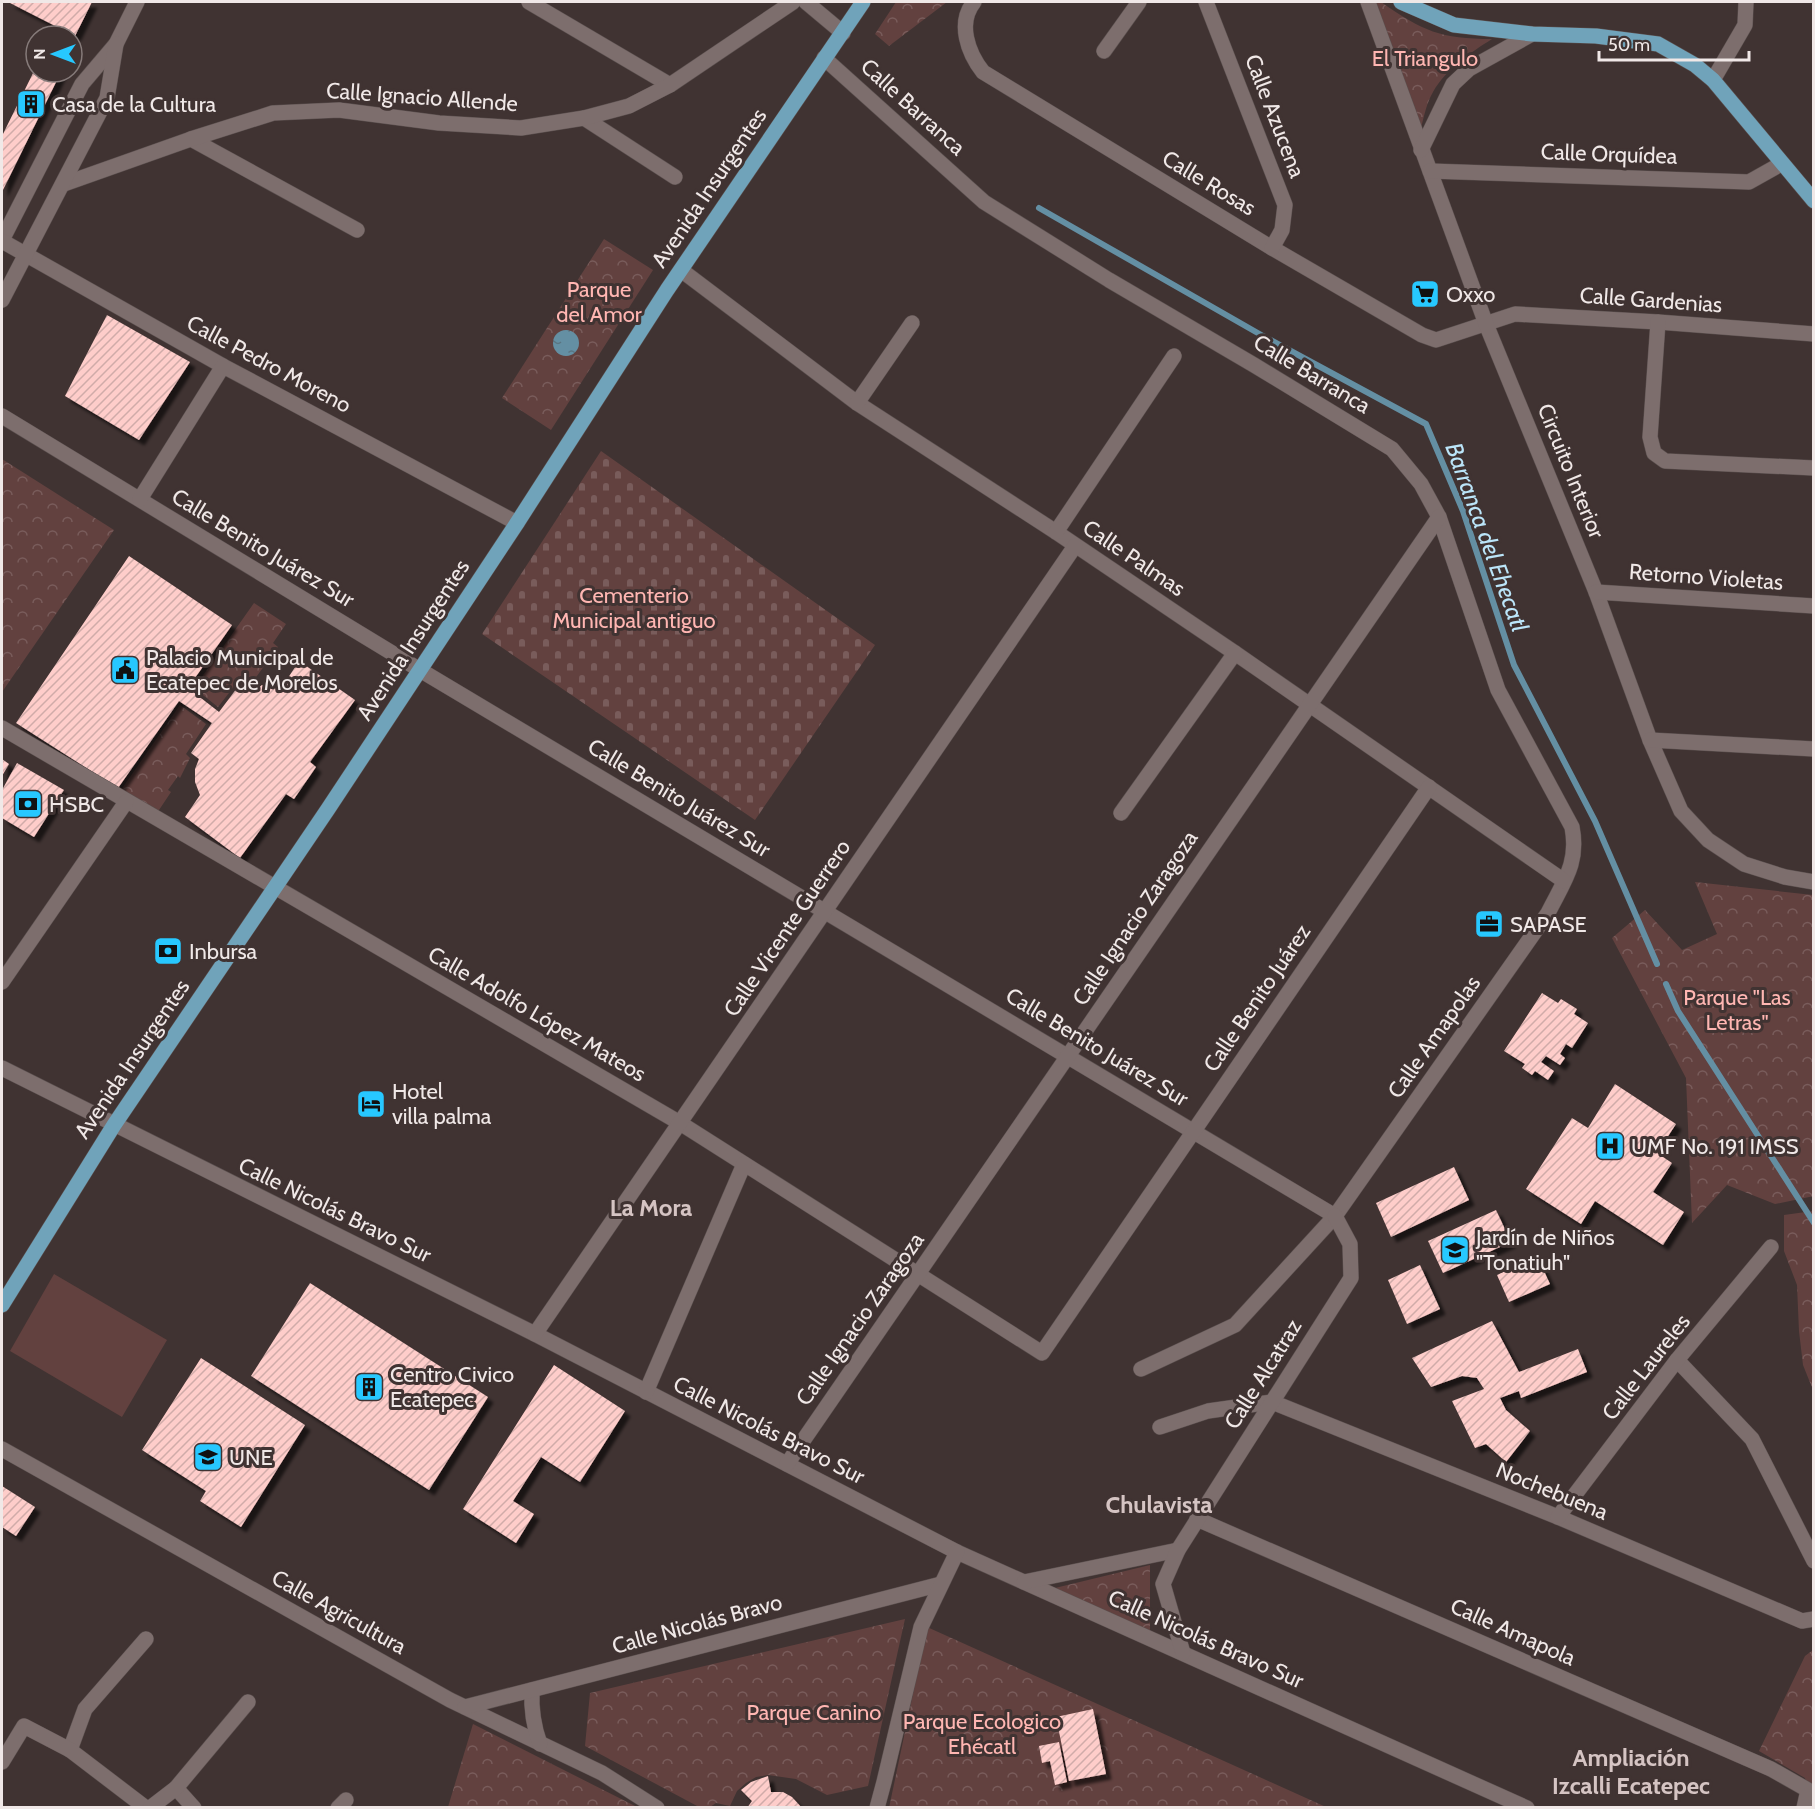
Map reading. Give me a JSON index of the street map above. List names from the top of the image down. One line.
{"streets":{"main road":["Avenida Insurgentes"],"street":["Calle Ignacio Allende","Calle Barranca","Calle Azucena","Calle Orquídea","Calle Rosas","Calle Gardenias","Calle Pedro Moreno","Circuito Interior","Calle Benito Juárez Sur","Calle Palmas","Retorno Violetas","Calle Ignacio Zaragoza","Calle Vicente Guerrero","Calle Benito Juárez","Calle Adolfo López Mateos","Calle Amapolas","Calle Nicolás Bravo Sur","Calle Laureles","Calle Alcatraz","Nochebuena","Calle Agricultura","Calle Nicolás Bravo","Calle Amapola"]},"crossings":[["Calle Barranca","Avenida Insurgentes"],["Calle Barranca","Calle Palmas"],["Calle Barranca","Calle Ignacio Zaragoza"],["Calle Barranca","Calle Amapolas"],["Calle Azucena","Calle Rosas"],["Calle Orquídea","Circuito Interior"],["Calle Rosas","Calle Gardenias"],["Calle Rosas","Circuito Interior"],["Avenida Insurgentes","Calle Pedro Moreno"],["Avenida Insurgentes","Calle Benito Juárez Sur"],["Avenida Insurgentes","Calle Palmas"],["Avenida Insurgentes","Calle Adolfo López Mateos"],["Avenida Insurgentes","Calle Nicolás Bravo Sur"],["Calle Gardenias","Circuito Interior"],["Circuito Interior","Retorno Violetas"],["Calle Benito Juárez Sur","Calle Ignacio Zaragoza"],["Calle Benito Juárez Sur","Calle Vicente Guerrero"],["Calle Benito Juárez Sur","Calle Benito Juárez"],["Calle Benito Juárez Sur","Calle Amapolas"],["Calle Benito Juárez Sur","Calle Alcatraz"],["Calle Palmas","Calle Ignacio Zaragoza"],["Calle Palmas","Calle Vicente Guerrero"],["Calle Palmas","Calle Benito Juárez"],["Calle Palmas","Calle Amapolas"],["Calle Ignacio Zaragoza","Calle Adolfo López Mateos"],["Calle Ignacio Zaragoza","Calle Nicolás Bravo Sur"],["Calle Vicente Guerrero","Calle Adolfo López Mateos"],["Calle Vicente Guerrero","Calle Nicolás Bravo Sur"],["Calle Benito Juárez","Calle Adolfo López Mateos"],["Calle Amapolas","Calle Alcatraz"],["Calle Nicolás Bravo Sur","Calle Alcatraz"],["Calle Laureles","Nochebuena"],["Calle Alcatraz","Nochebuena"],["Calle Alcatraz","Calle Amapola"],["Calle Agricultura","Calle Nicolás Bravo"]],"districts":["La Mora","Chulavista","Ampliación Izcalli Ecatepec"],"water":["Barranca del Ehecatl"],"parks":["El Triangulo","Parque del Amor","Cementerio Municipal antiguo","Parque \"Las Letras\"","Parque Canino","Parque Ecologico Ehécatl"],"places":{"building":["Casa de la Cultura","Centro Civico Ecatepec"],"supermarket":["Oxxo"],"public building":["Palacio Municipal de Ecatepec de Morelos"],"bank":["HSBC","Inbursa"],"office":["SAPASE"],"hotel":["Hotel villa palma"],"hospital":["UMF No. 191 IMSS"],"school or university":["Jardín de Niños \"Tonatiuh\"","UNE"]},"scale_bar":"50 m","north":"left"}
